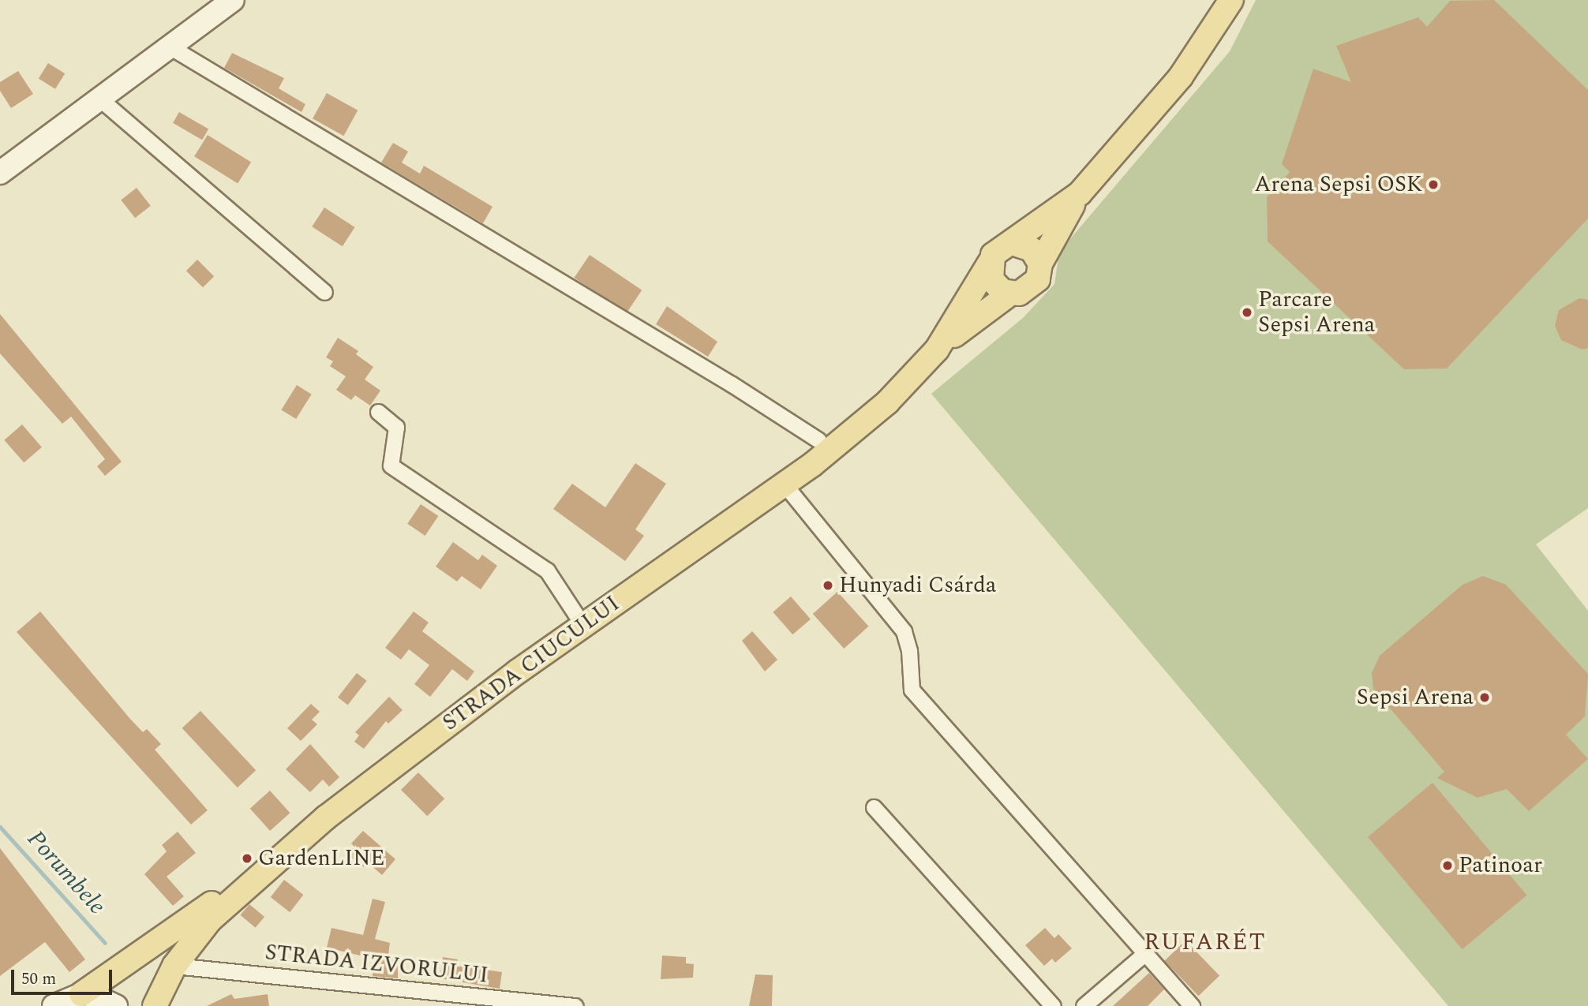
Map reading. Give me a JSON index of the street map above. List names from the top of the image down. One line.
{"streets":{"main road":["STRADA CIUCULUI"],"street":["STRADA IZVORULUI"]},"districts":["RUFARÉT"],"water":["Porumbele"],"places":["Arena Sepsi OSK","Parcare Sepsi Arena","Hunyadi Csárda","Sepsi Arena","GardenLINE","Patinoar"],"scale_bar":"50 m"}
